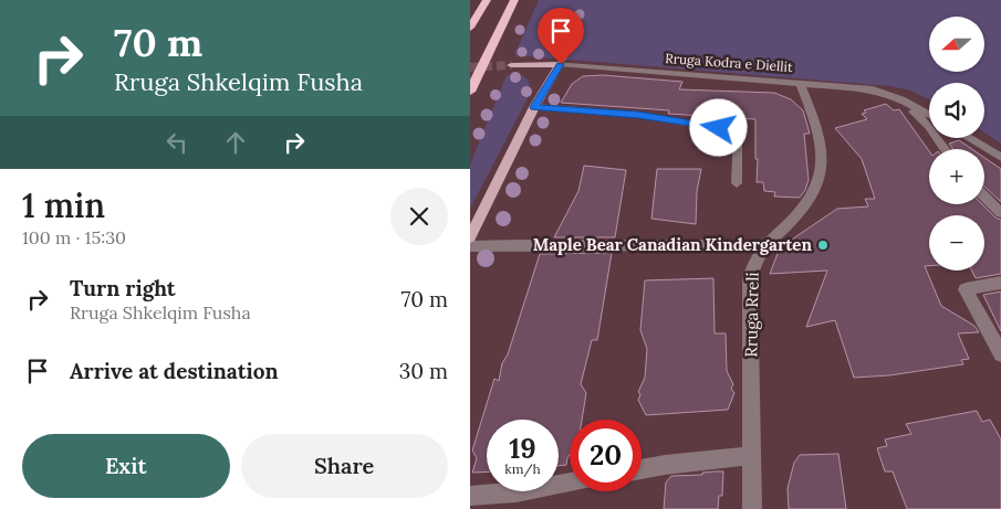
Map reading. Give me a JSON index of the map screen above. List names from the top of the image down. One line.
{"streets":{"main road":["Rruga Kodra e Diellit"],"street":["Rruga Rreli"]},"crossings":[["Rruga Kodra e Diellit","Rruga Rreli"]],"places":["Maple Bear Canadian Kindergarten"],"north":"left","page":{"turn":["70 m","Rruga Shkelqim Fusha"],"map_buttons":["+","−"],"heading":["1 min","100 m · 15:30"],"list":[{"name":"Turn right","note":"Rruga Shkelqim Fusha","value":"70 m"},{"name":"Arrive at destination","value":"30 m"}],"speed":"19 km/h","limit":"20","buttons":["Exit","Share"]}}
